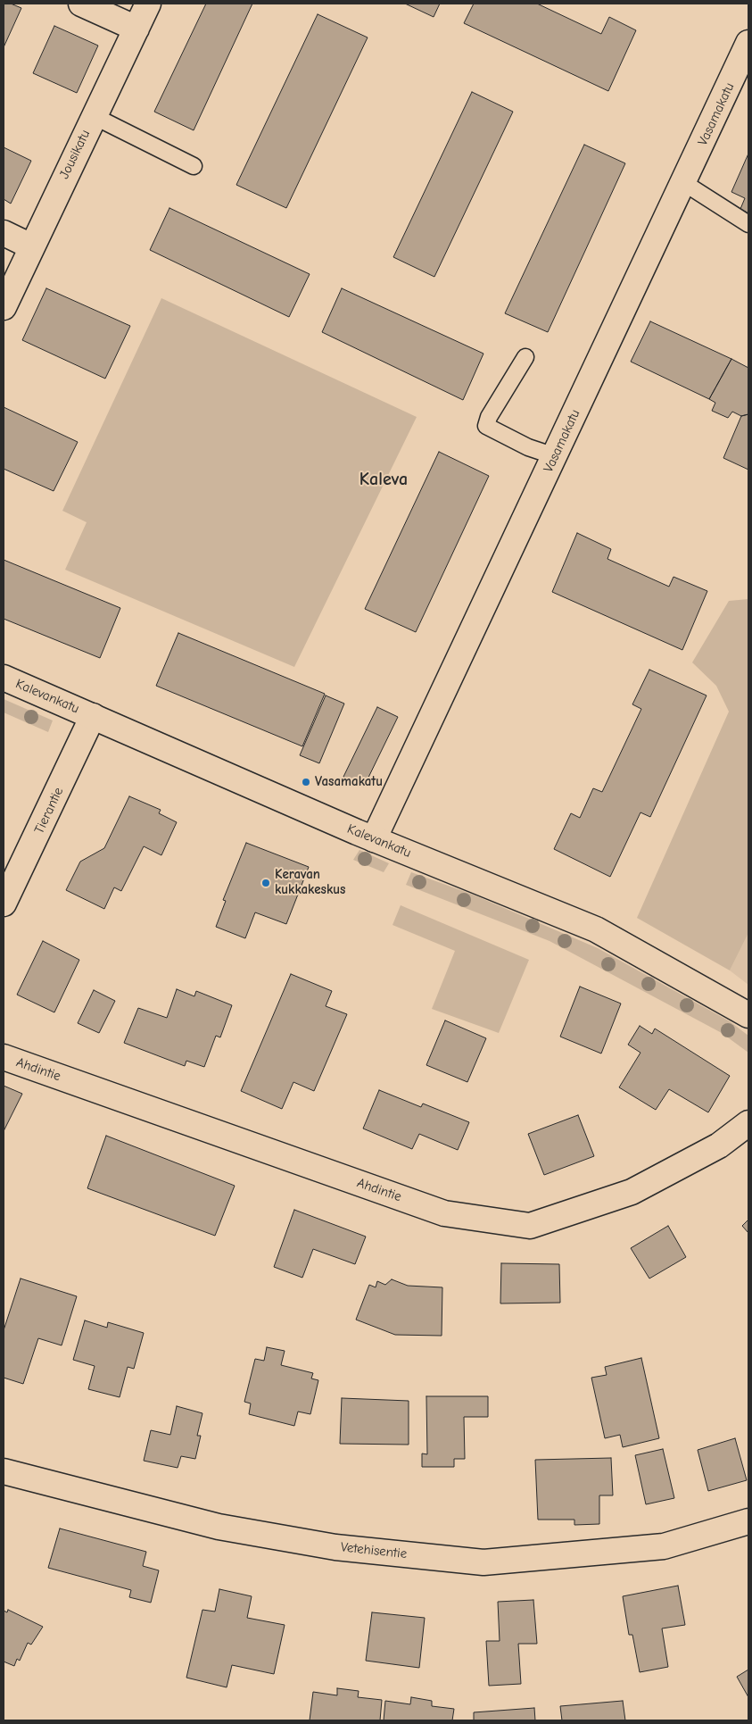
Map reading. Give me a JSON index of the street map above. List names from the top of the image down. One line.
{"streets":{"street":["Vasamakatu","Jousikatu","Kalevankatu","Tierantie","Ahdintie","Vetehisentie"]},"crossings":[["Vasamakatu","Kalevankatu"],["Kalevankatu","Tierantie"]],"districts":["Kaleva"],"places":["Vasamakatu","Keravan kukkakeskus"]}
